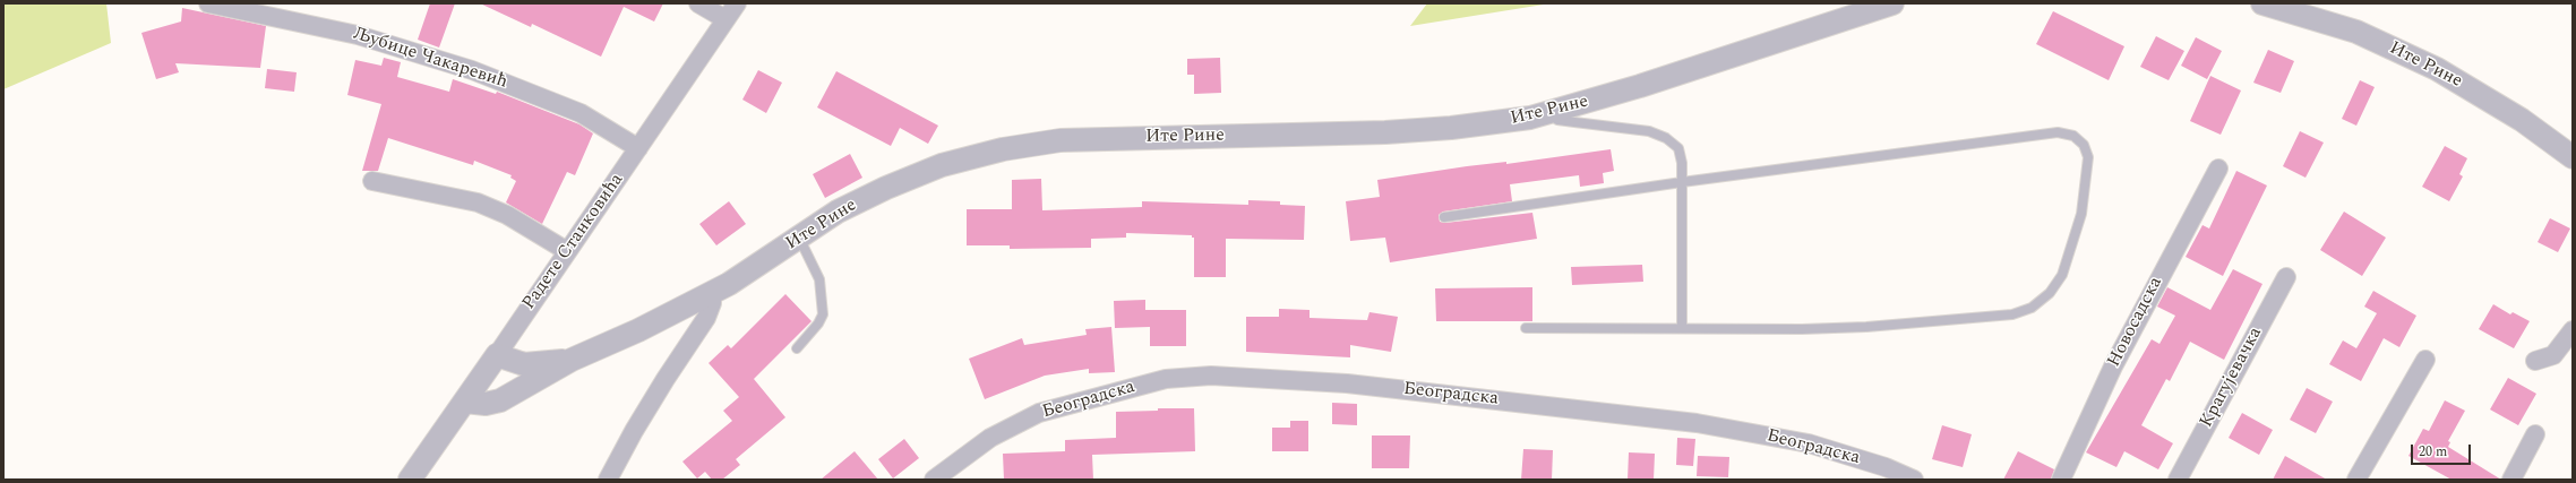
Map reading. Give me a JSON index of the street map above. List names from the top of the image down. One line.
{"streets":{"street":["Љубице Чакаревић","Ите Рине","Радете Станковића","Новосадска","Крагујевачка","Београдска"]},"crossings":[["Љубице Чакаревић","Радете Станковића"]],"scale_bar":"20 m"}
